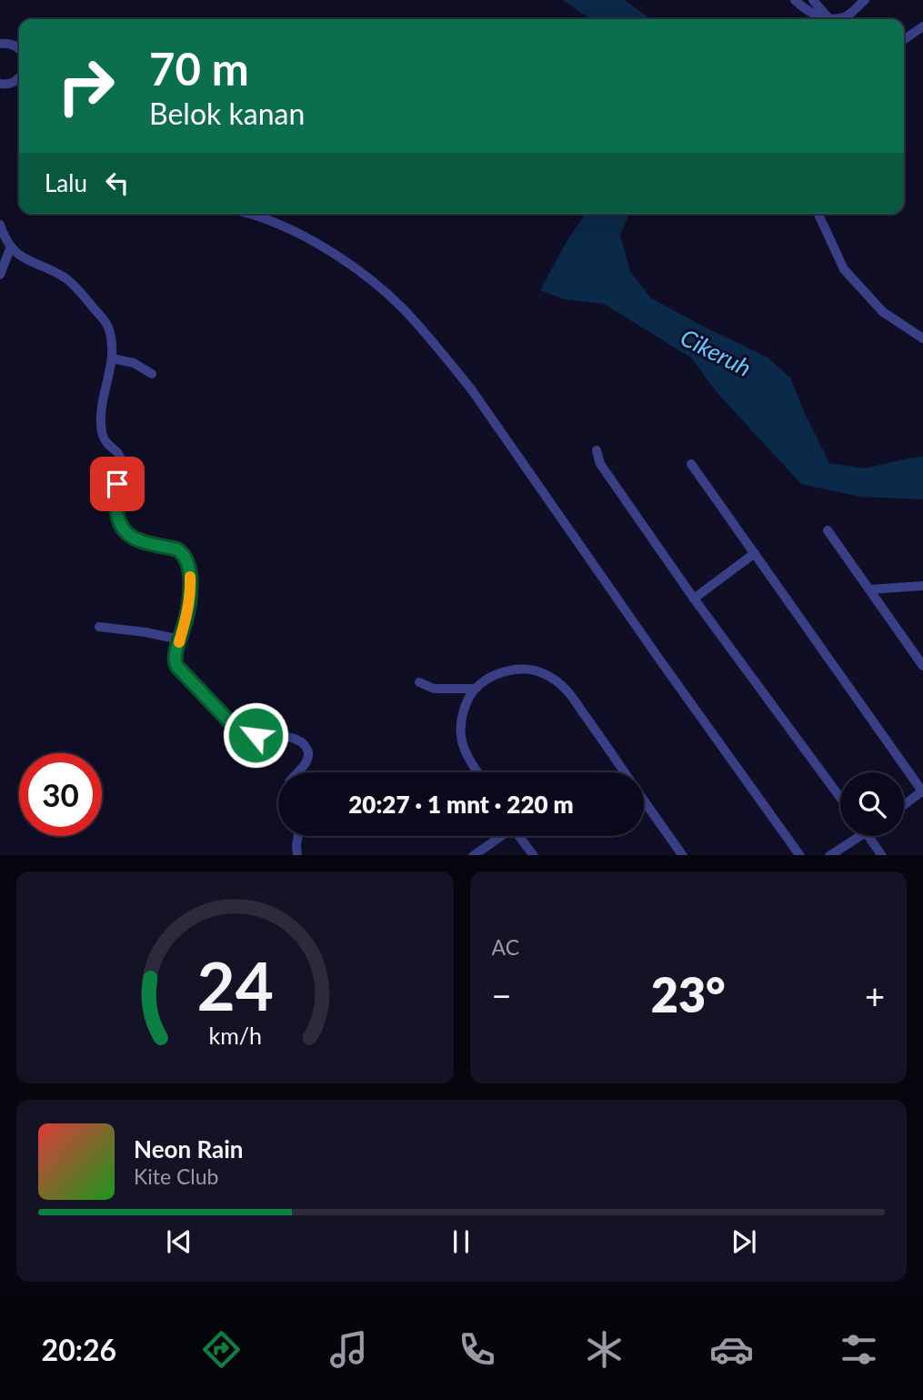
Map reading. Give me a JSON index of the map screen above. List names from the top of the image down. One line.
{"water":["Cikeruh"],"page":{"turn":["70 m","Belok kanan"],"then":"Lalu","limit":"30","trip":"20:27 · 1 mnt · 220 m","tile":"AC","heat":["−","23°","+"],"song":["Neon Rain","Kite Club"],"tabs":"20:26","gauge":["24","km/h"]}}
